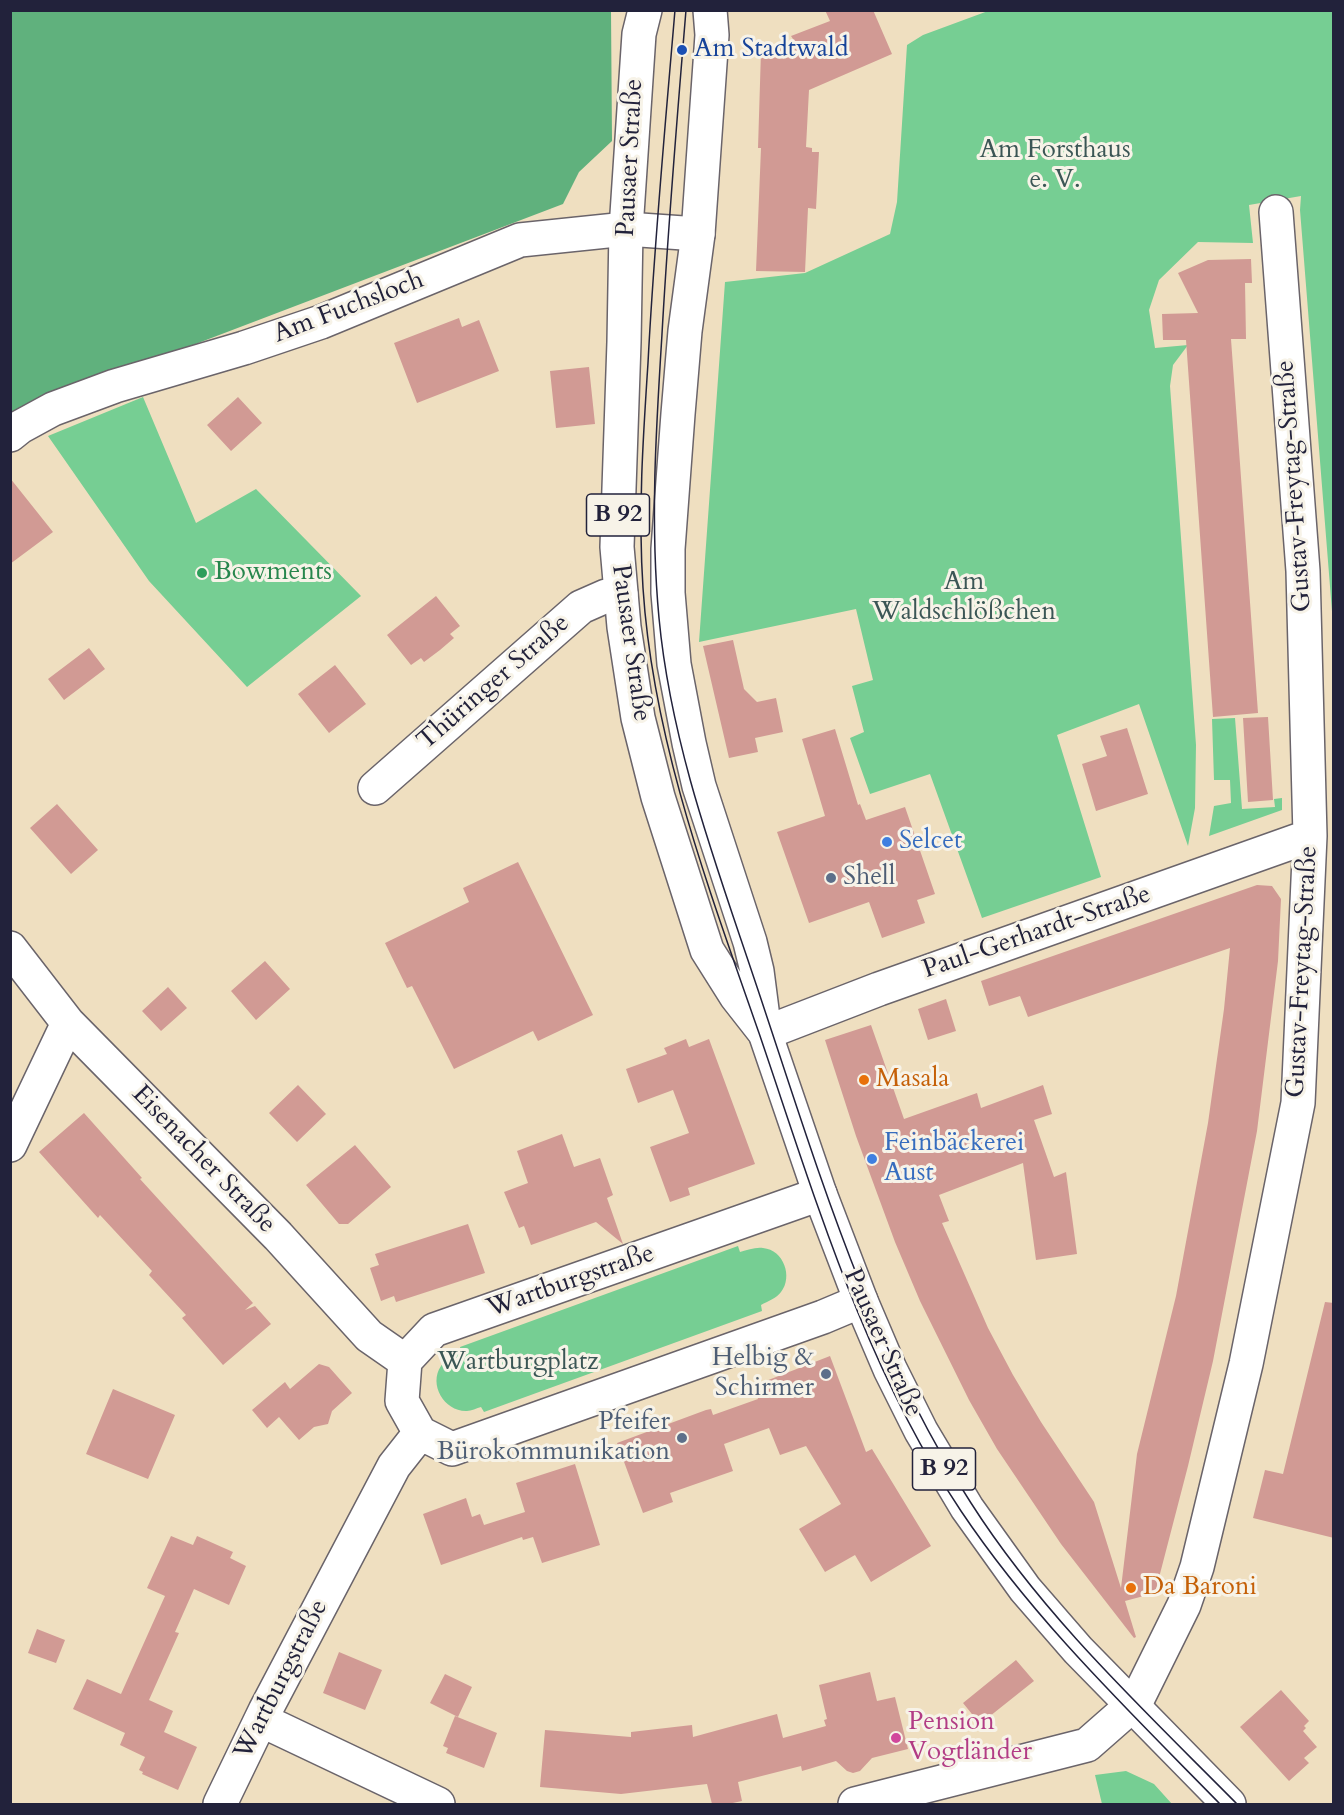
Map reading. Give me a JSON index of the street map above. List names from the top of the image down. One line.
{"streets":{"street":["Pausaer Straße","Am Fuchsloch","Gustav-Freytag-Straße","B 92","Thüringer Straße","Paul-Gerhardt-Straße","Eisenacher Straße","Wartburgstraße"]},"crossings":[["Pausaer Straße","Am Fuchsloch"],["Pausaer Straße","Gustav-Freytag-Straße"],["Pausaer Straße","Thüringer Straße"],["Pausaer Straße","Paul-Gerhardt-Straße"],["Pausaer Straße","Wartburgstraße"],["Gustav-Freytag-Straße","Paul-Gerhardt-Straße"],["Eisenacher Straße","Wartburgstraße"]],"parks":["Am Forsthaus e. V.","Am Waldschlößchen","Wartburgplatz"],"places":["Am Stadtwald","Bowments","Selcet","Shell","Masala","Feinbäckerei Aust","Helbig & Schirmer","Pfeifer Bürokommunikation","Da Baroni","Pension Vogtländer"]}
